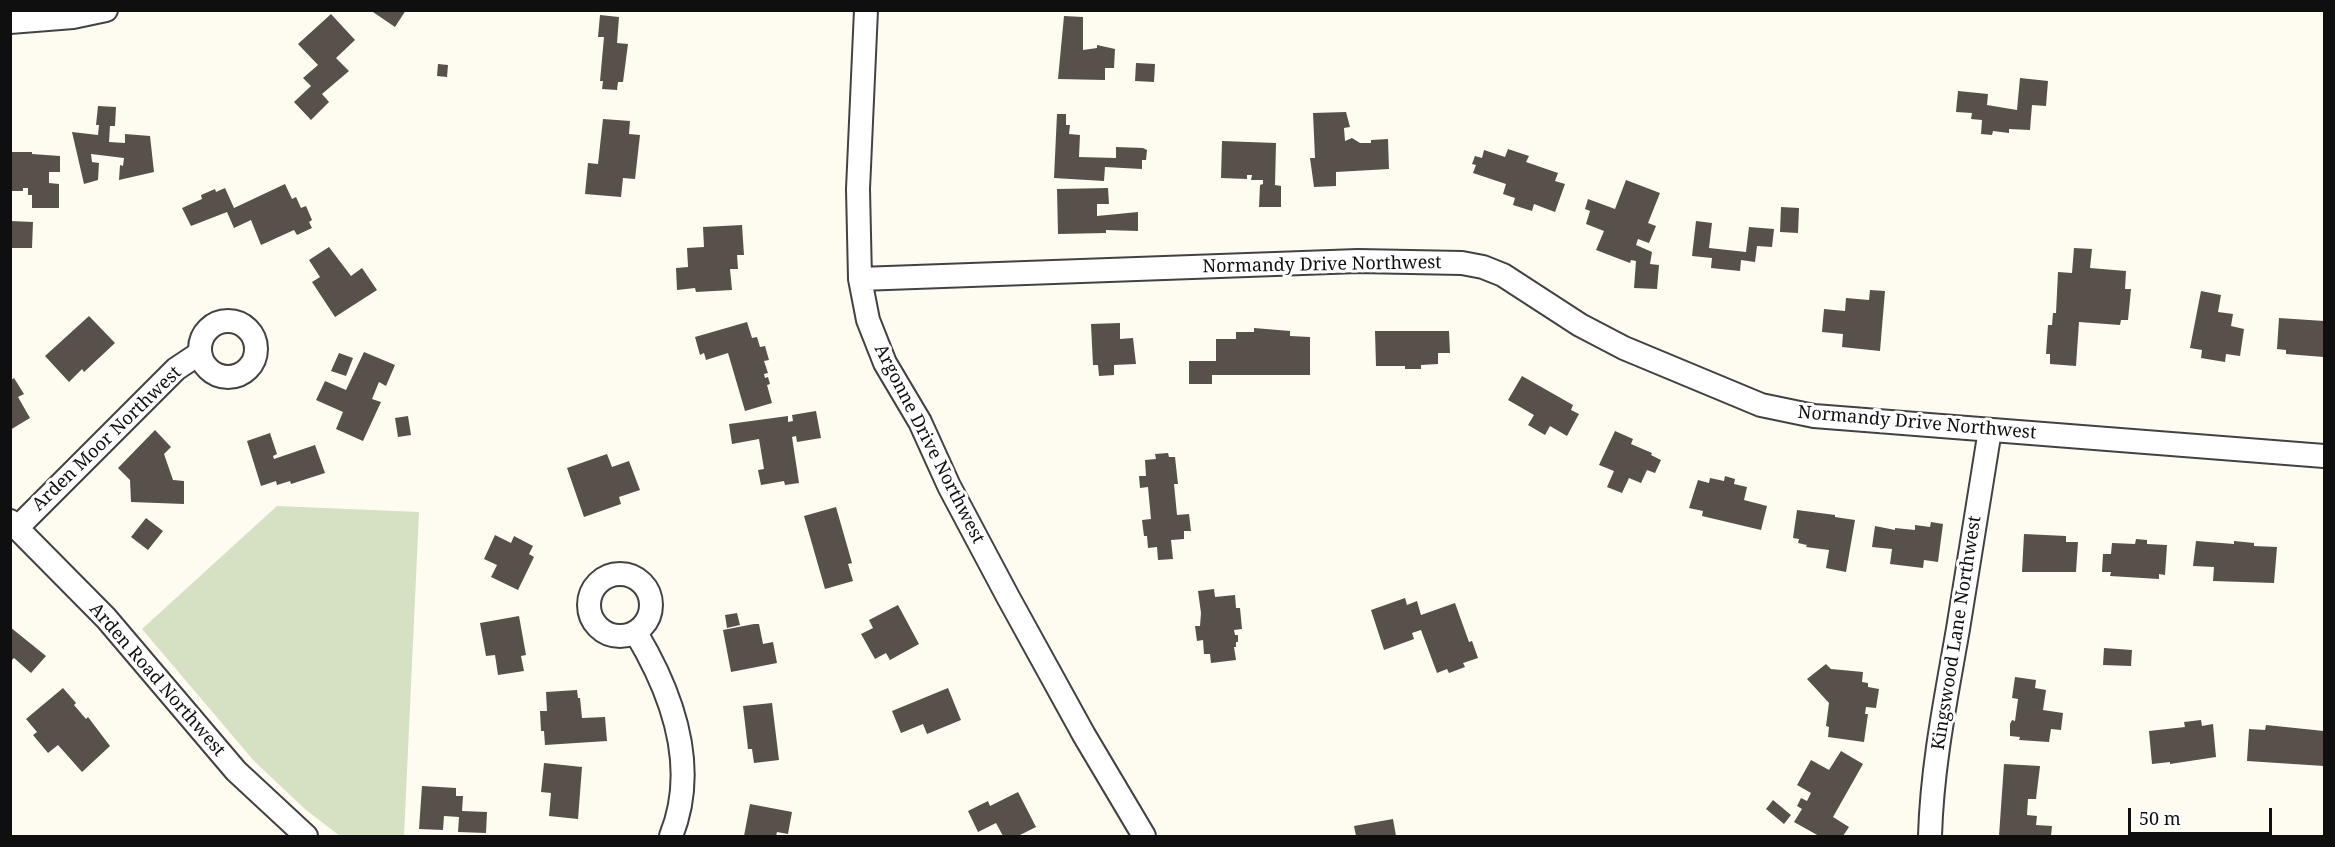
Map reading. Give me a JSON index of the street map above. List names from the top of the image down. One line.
{"streets":{"street":["Normandy Drive Northwest","Arden Moor Northwest","Argonne Drive Northwest","Kingswood Lane Northwest","Arden Road Northwest"]},"crossings":[["Normandy Drive Northwest","Argonne Drive Northwest"],["Normandy Drive Northwest","Kingswood Lane Northwest"],["Arden Moor Northwest","Arden Road Northwest"]],"scale_bar":"50 m"}
